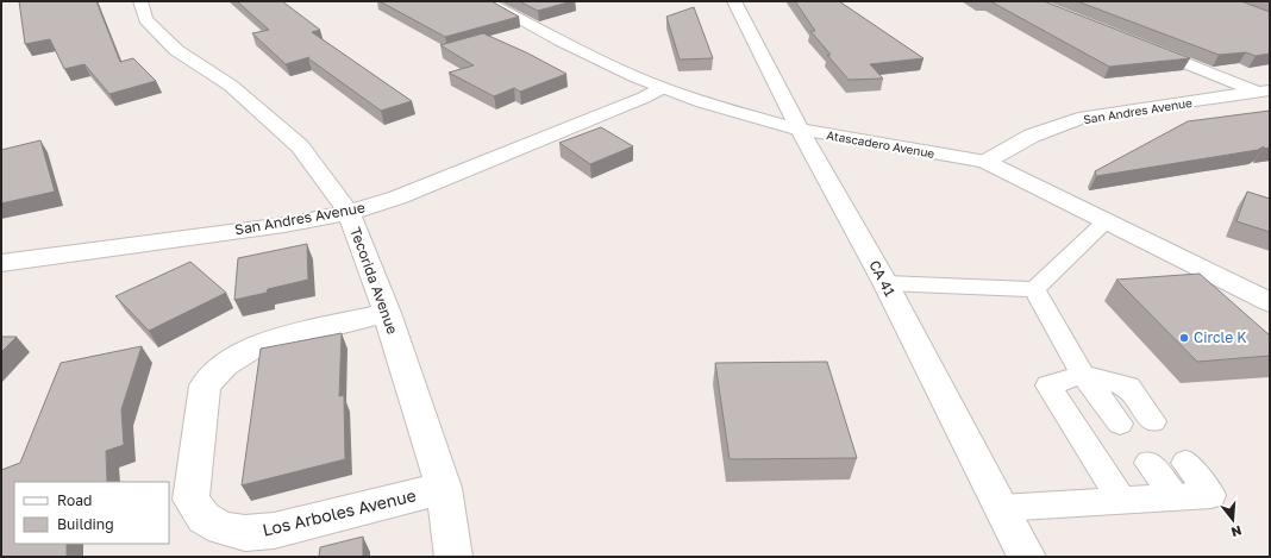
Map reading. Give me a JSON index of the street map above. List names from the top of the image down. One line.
{"streets":{"street":["San Andres Avenue","Atascadero Avenue","CA 41","Tecorida Avenue","Los Arboles Avenue"]},"crossings":[["San Andres Avenue","Atascadero Avenue"],["San Andres Avenue","Tecorida Avenue"],["Atascadero Avenue","CA 41"],["Tecorida Avenue","Los Arboles Avenue"]],"places":["Circle K"],"legend":["Road","Building"],"north":"bottom"}
